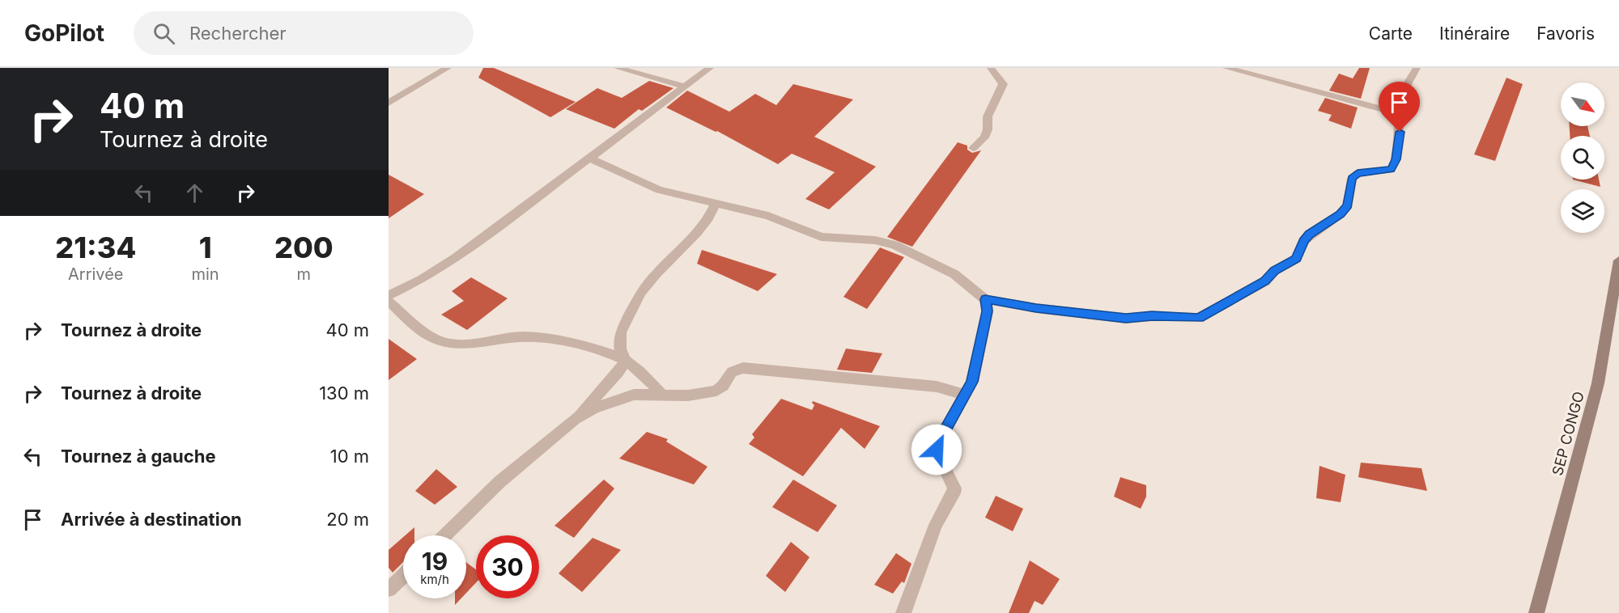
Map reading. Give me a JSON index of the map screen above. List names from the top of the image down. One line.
{"streets":{"street":["SEP CONGO"]},"north":"bottom right","page":{"header":"GoPilot","search":"Rechercher","nav":["Carte","Itinéraire","Favoris"],"turn":["40 m","Tournez à droite"],"eta":["21:34","Arrivée","1","min","200","m"],"list":[{"name":"Tournez à droite","value":"40 m"},{"name":"Tournez à droite","value":"130 m"},{"name":"Tournez à gauche","value":"10 m"},{"name":"Arrivée à destination","value":"20 m"}],"speed":"19 km/h","limit":"30"}}
